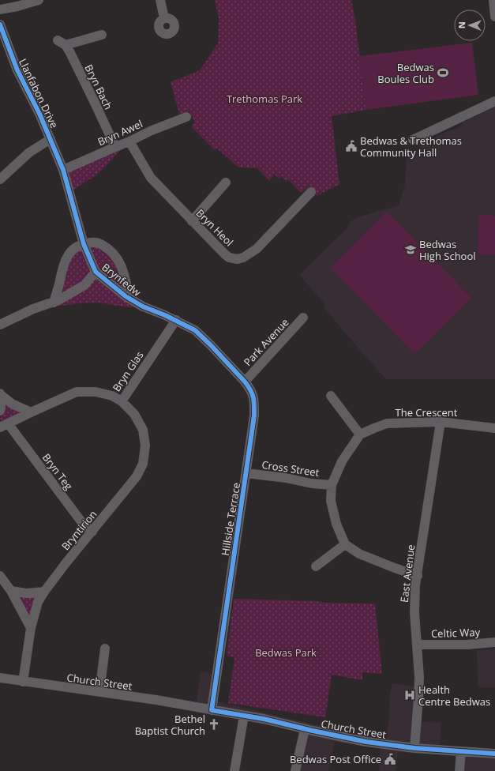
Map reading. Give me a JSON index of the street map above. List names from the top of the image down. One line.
{"streets":{"street":["Bryn Bach","Llanfabon Drive","Bryn Awel","Bryn Heol","Brynfedw","Park Avenue","Bryn Glas","The Crescent","Cross Street","Bryn Teg","Hillside Terrace","Bryntirion","East Avenue","Celtic Way","Church Street"]},"crossings":[["Bryn Bach","Bryn Awel"],["Llanfabon Drive","Bryn Awel"],["Llanfabon Drive","Brynfedw"],["Bryn Awel","Bryn Heol"],["Bryn Awel","Brynfedw"],["Brynfedw","Bryn Glas"],["Brynfedw","Hillside Terrace"],["Park Avenue","Hillside Terrace"],["Bryn Glas","Bryn Teg"],["Bryn Glas","Bryntirion"],["The Crescent","East Avenue"],["Cross Street","Hillside Terrace"],["Bryn Teg","Bryntirion"],["Hillside Terrace","Church Street"],["Bryntirion","Church Street"],["East Avenue","Celtic Way"],["East Avenue","Church Street"]],"parks":["Trethomas Park","Bedwas Park"],"places":{"sports":["Bedwas Boules Club"],"public building":["Bedwas & Trethomas Community Hall","Bedwas Post Office"],"school or university":["Bedwas High School"],"hospital":["Health Centre Bedwas"],"church":["Bethel Baptist Church"]},"north":"left"}
